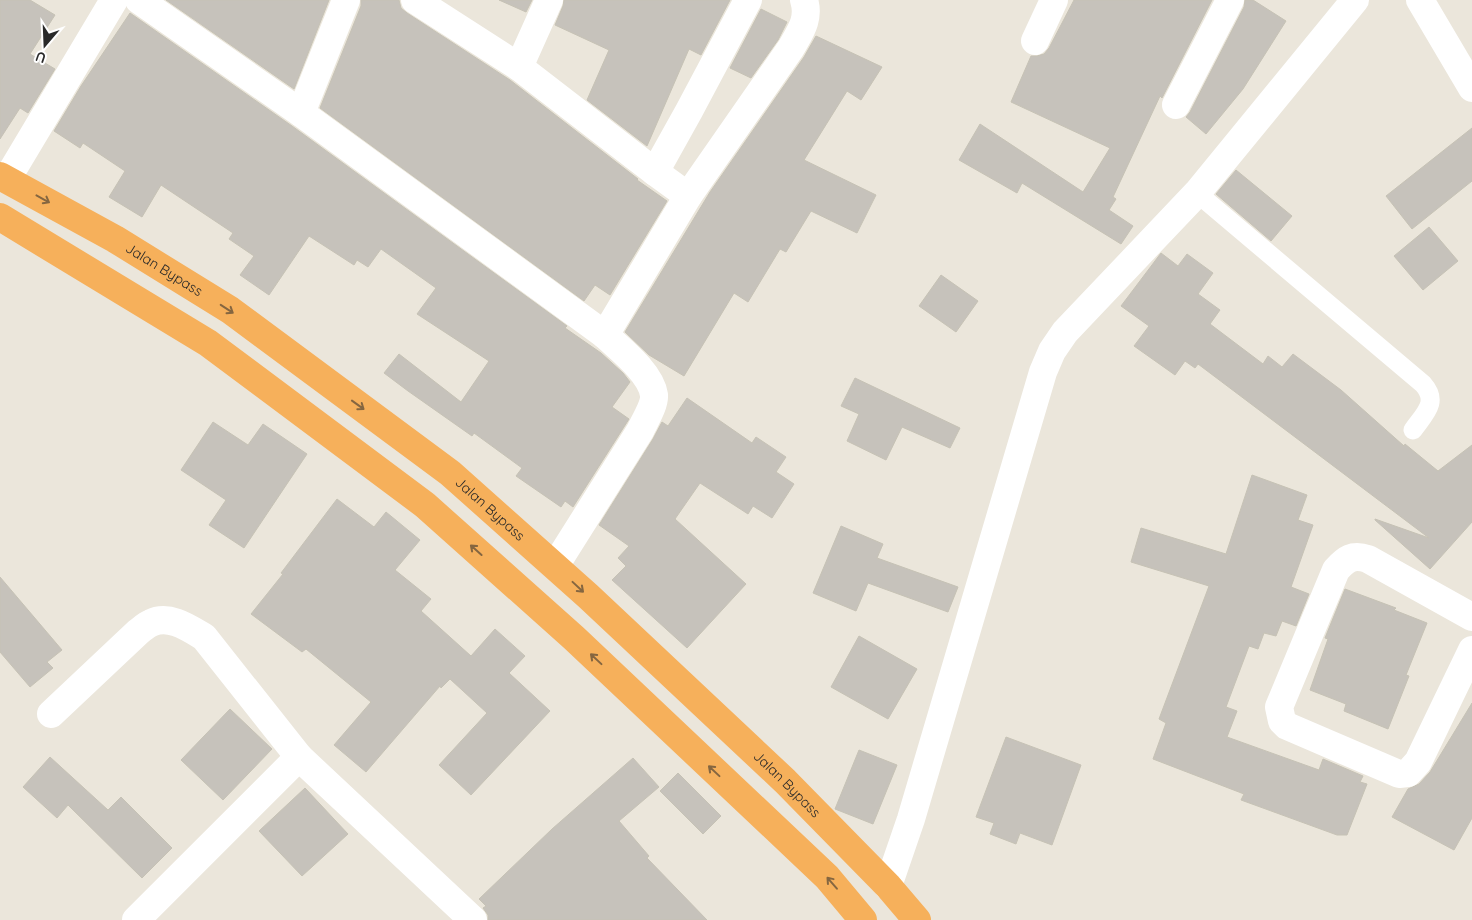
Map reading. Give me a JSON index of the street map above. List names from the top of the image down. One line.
{"streets":{"highway":["Jalan Bypass"]},"north":"bottom"}
